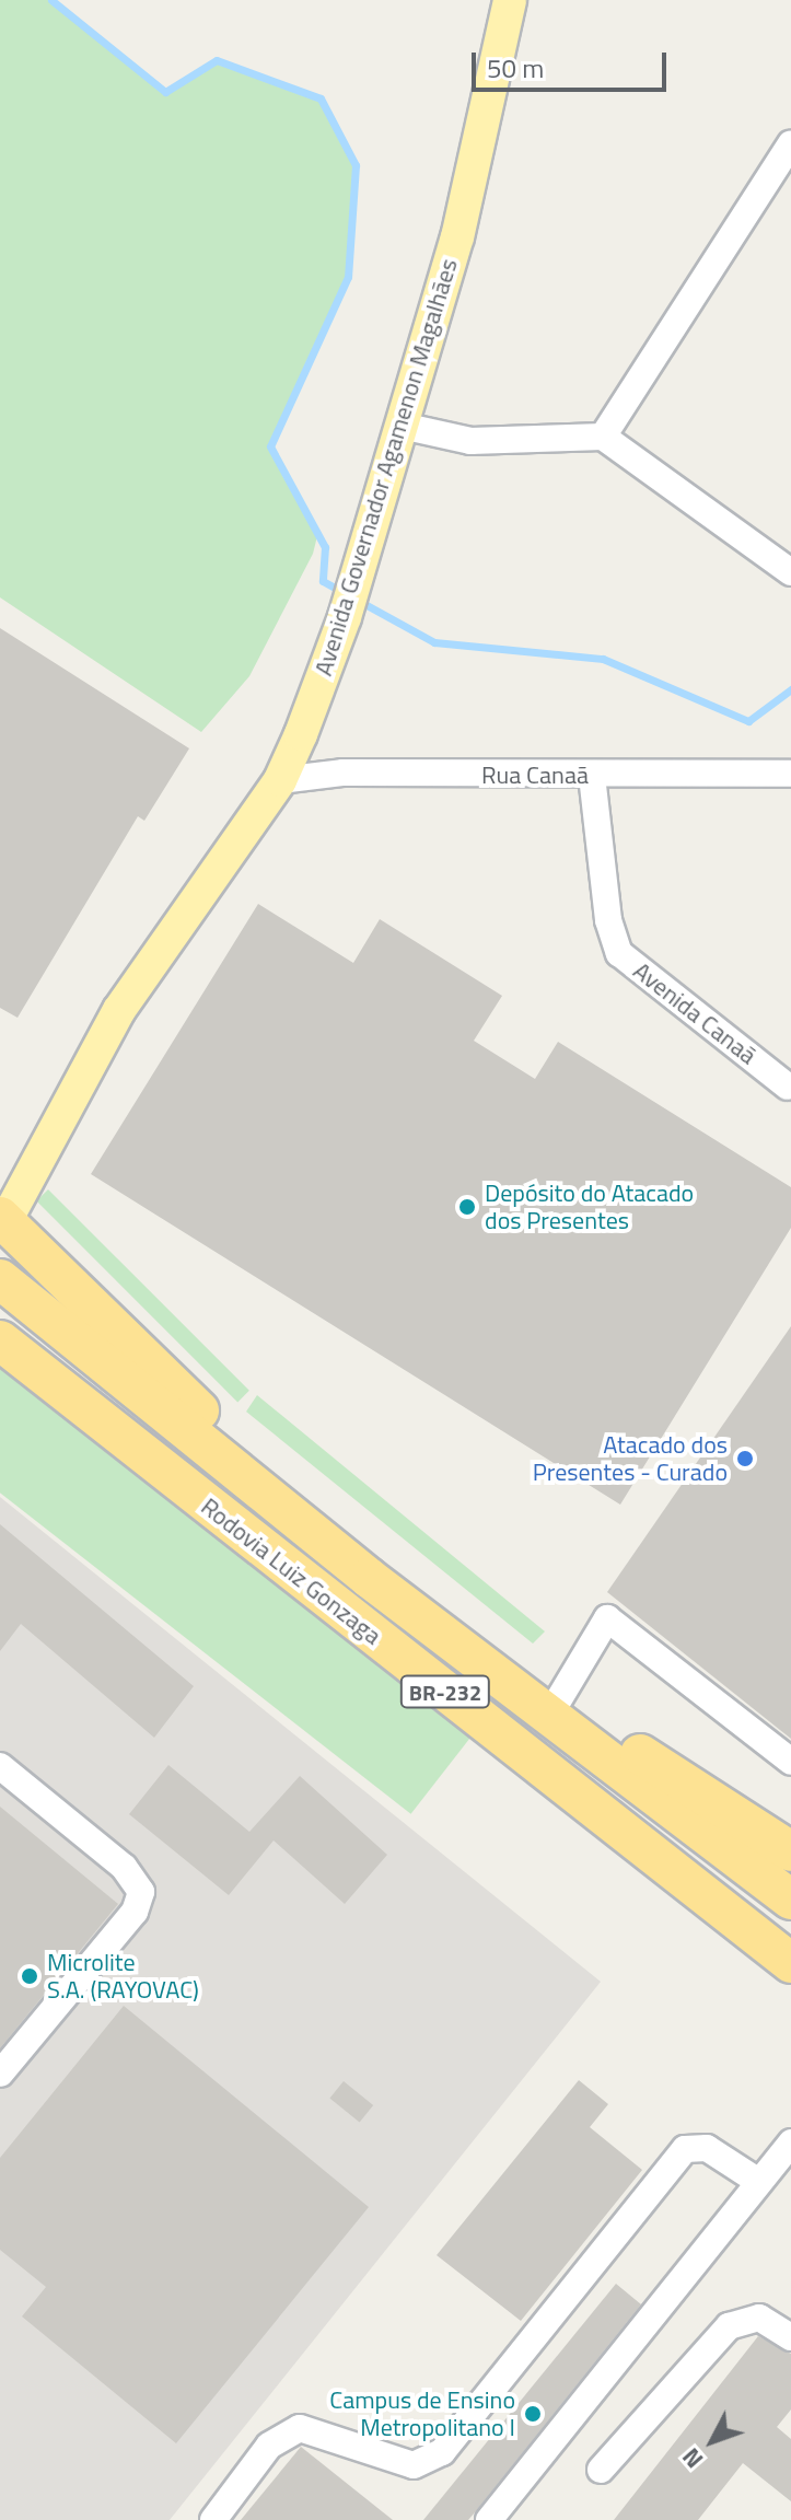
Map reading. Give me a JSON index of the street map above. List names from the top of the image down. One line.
{"streets":{"highway":["Rodovia Luiz Gonzaga","BR-232"],"main road":["Avenida Governador Agamenon Magalhães"],"street":["Rua Canaã","Avenida Canaã"]},"crossings":[["Avenida Governador Agamenon Magalhães","Rua Canaã"],["Rua Canaã","Avenida Canaã"]],"places":["Depósito do Atacado dos Presentes","Atacado dos Presentes - Curado","Microlite S.A. (RAYOVAC)","Campus de Ensino Metropolitano I"],"scale_bar":"50 m","north":"bottom left"}
